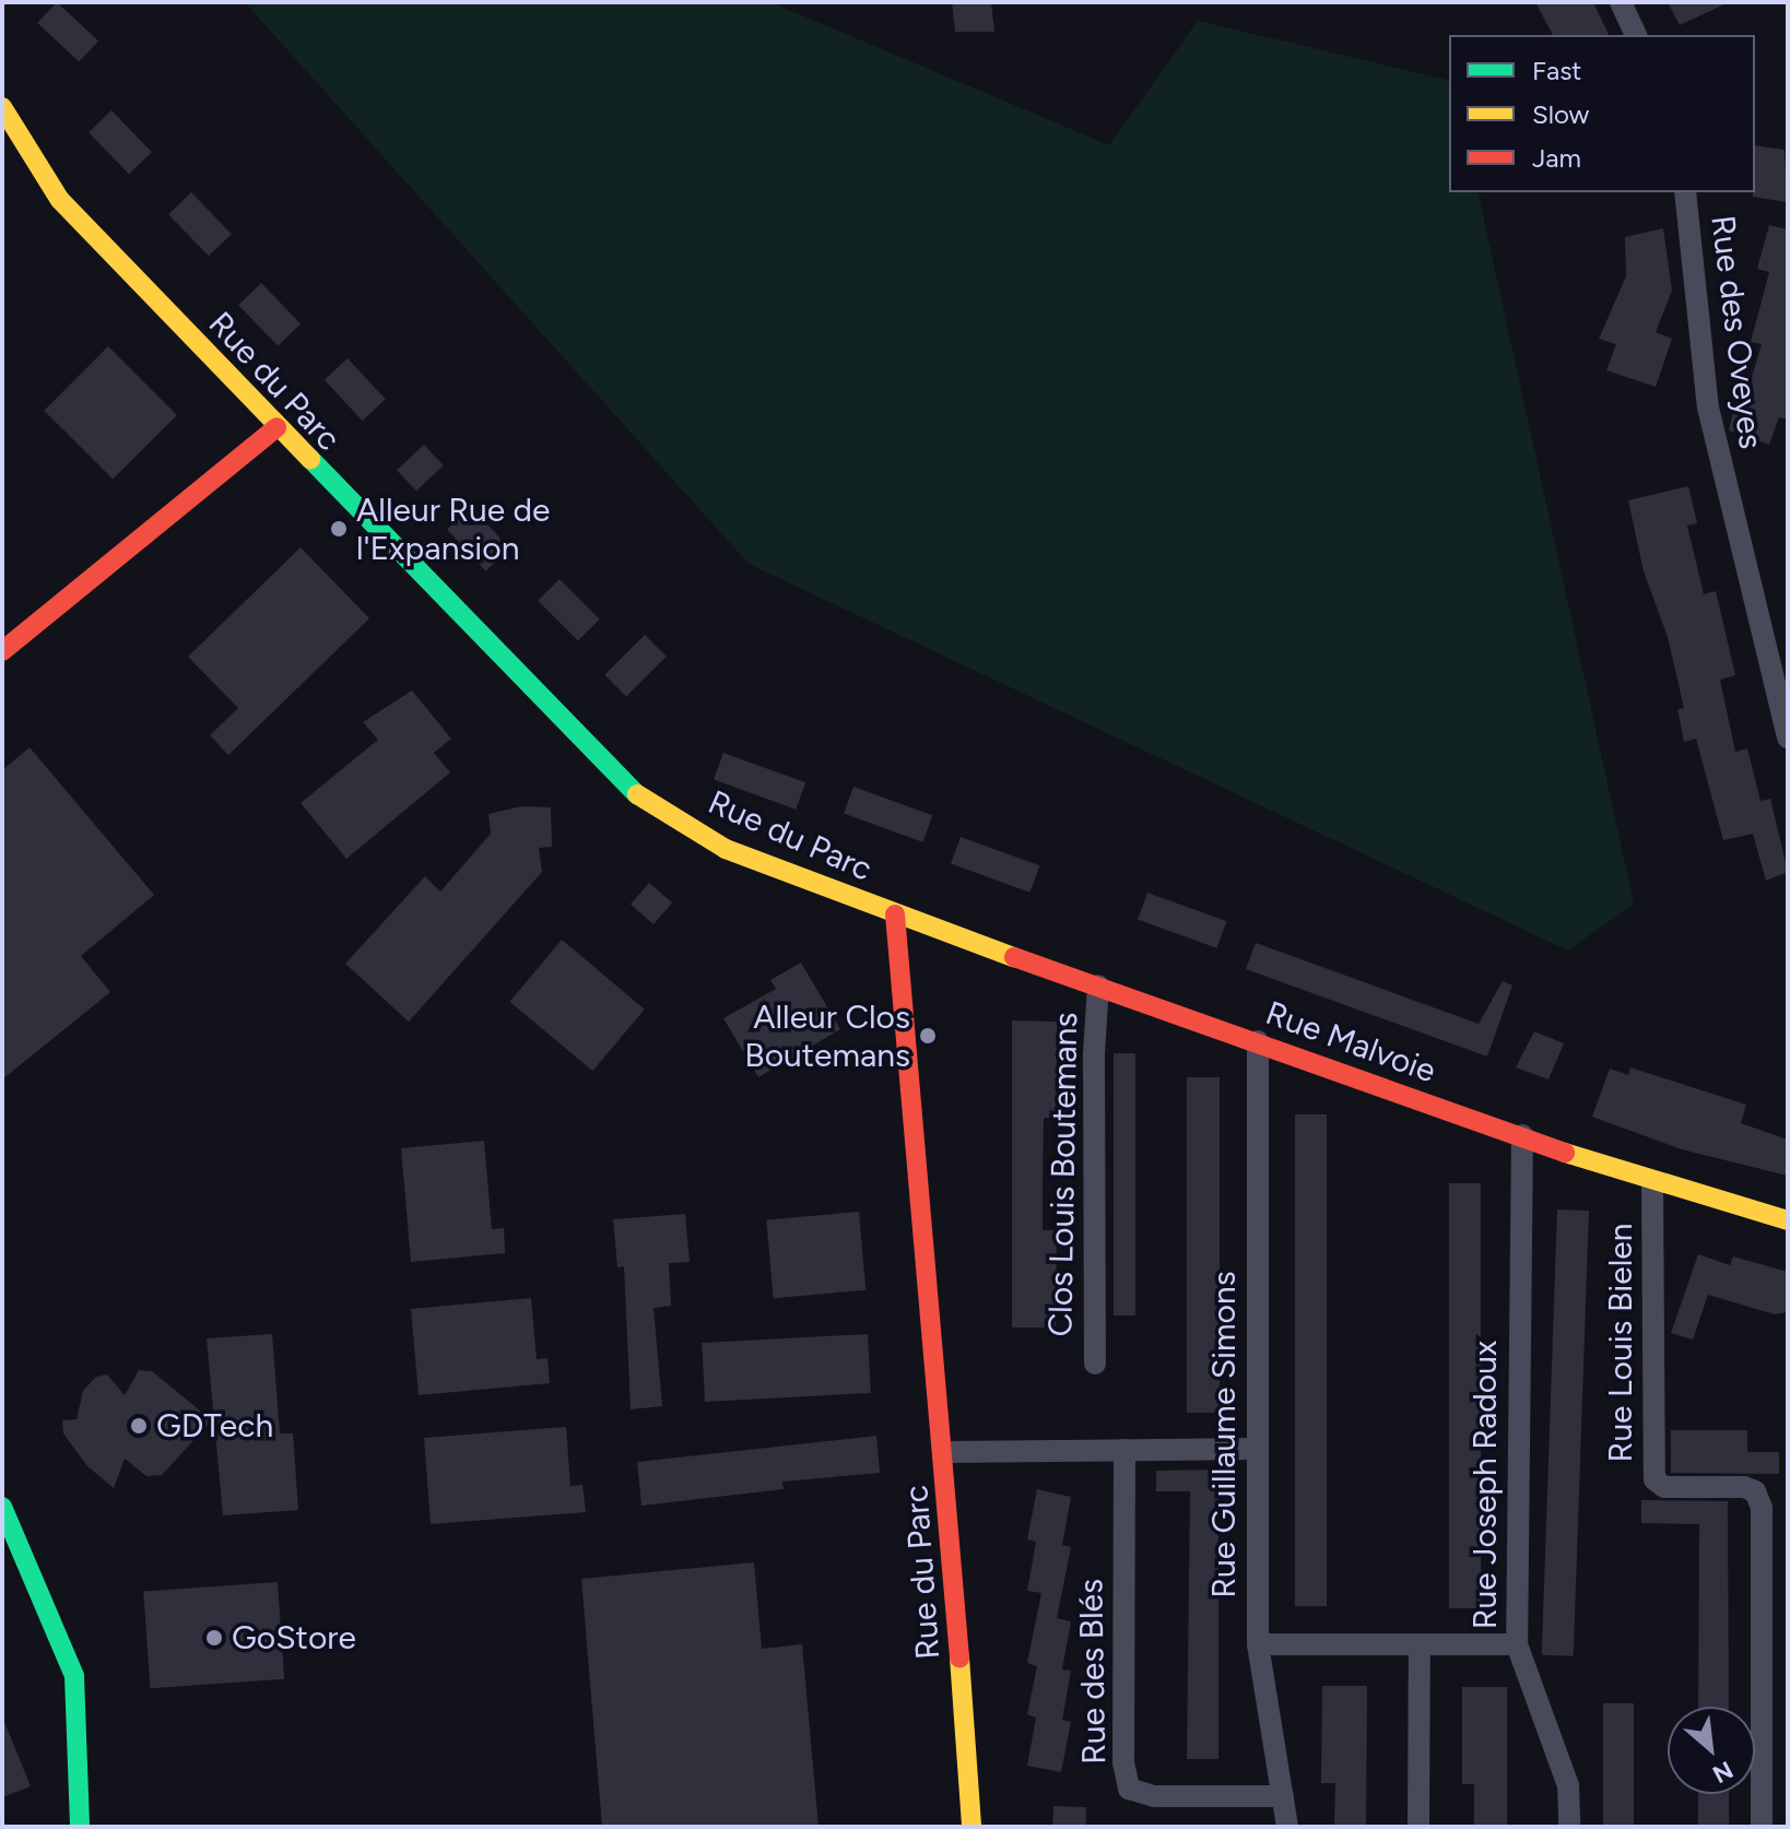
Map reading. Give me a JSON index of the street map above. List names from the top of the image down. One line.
{"streets":{"street":["Rue des Oveyes","Rue du Parc","Rue Malvoie","Clos Louis Boutemans","Rue Louis Bielen","Rue Guillaume Simons","Rue Joseph Radoux","Rue des Blés"]},"crossings":[["Rue du Parc","Rue Malvoie"],["Rue Malvoie","Clos Louis Boutemans"],["Rue Malvoie","Rue Louis Bielen"],["Rue Malvoie","Rue Guillaume Simons"],["Rue Malvoie","Rue Joseph Radoux"],["Rue Guillaume Simons","Rue des Blés"]],"places":["Alleur Rue de l'Expansion","Alleur Clos Boutemans","GDTech","GoStore"],"legend":["Fast","Slow","Jam"],"north":"bottom right"}
